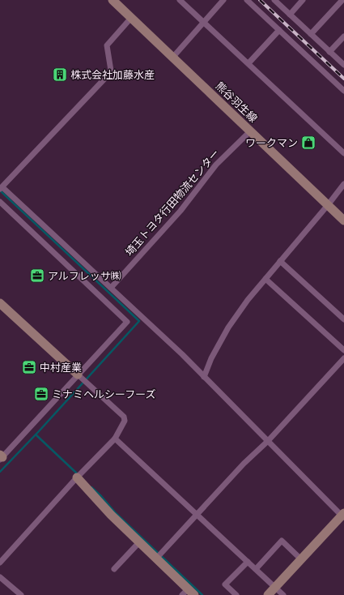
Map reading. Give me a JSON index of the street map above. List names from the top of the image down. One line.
{"streets":{"street":["熊谷羽生線","埼玉トヨタ行田物流センター"]},"crossings":[["熊谷羽生線","埼玉トヨタ行田物流センター"]],"places":{"building":["株式会社加藤水産"],"shop":["ワークマン"],"office":["アルフレッサ㈱","中村産業","ミナミヘルシーフーズ"]}}
